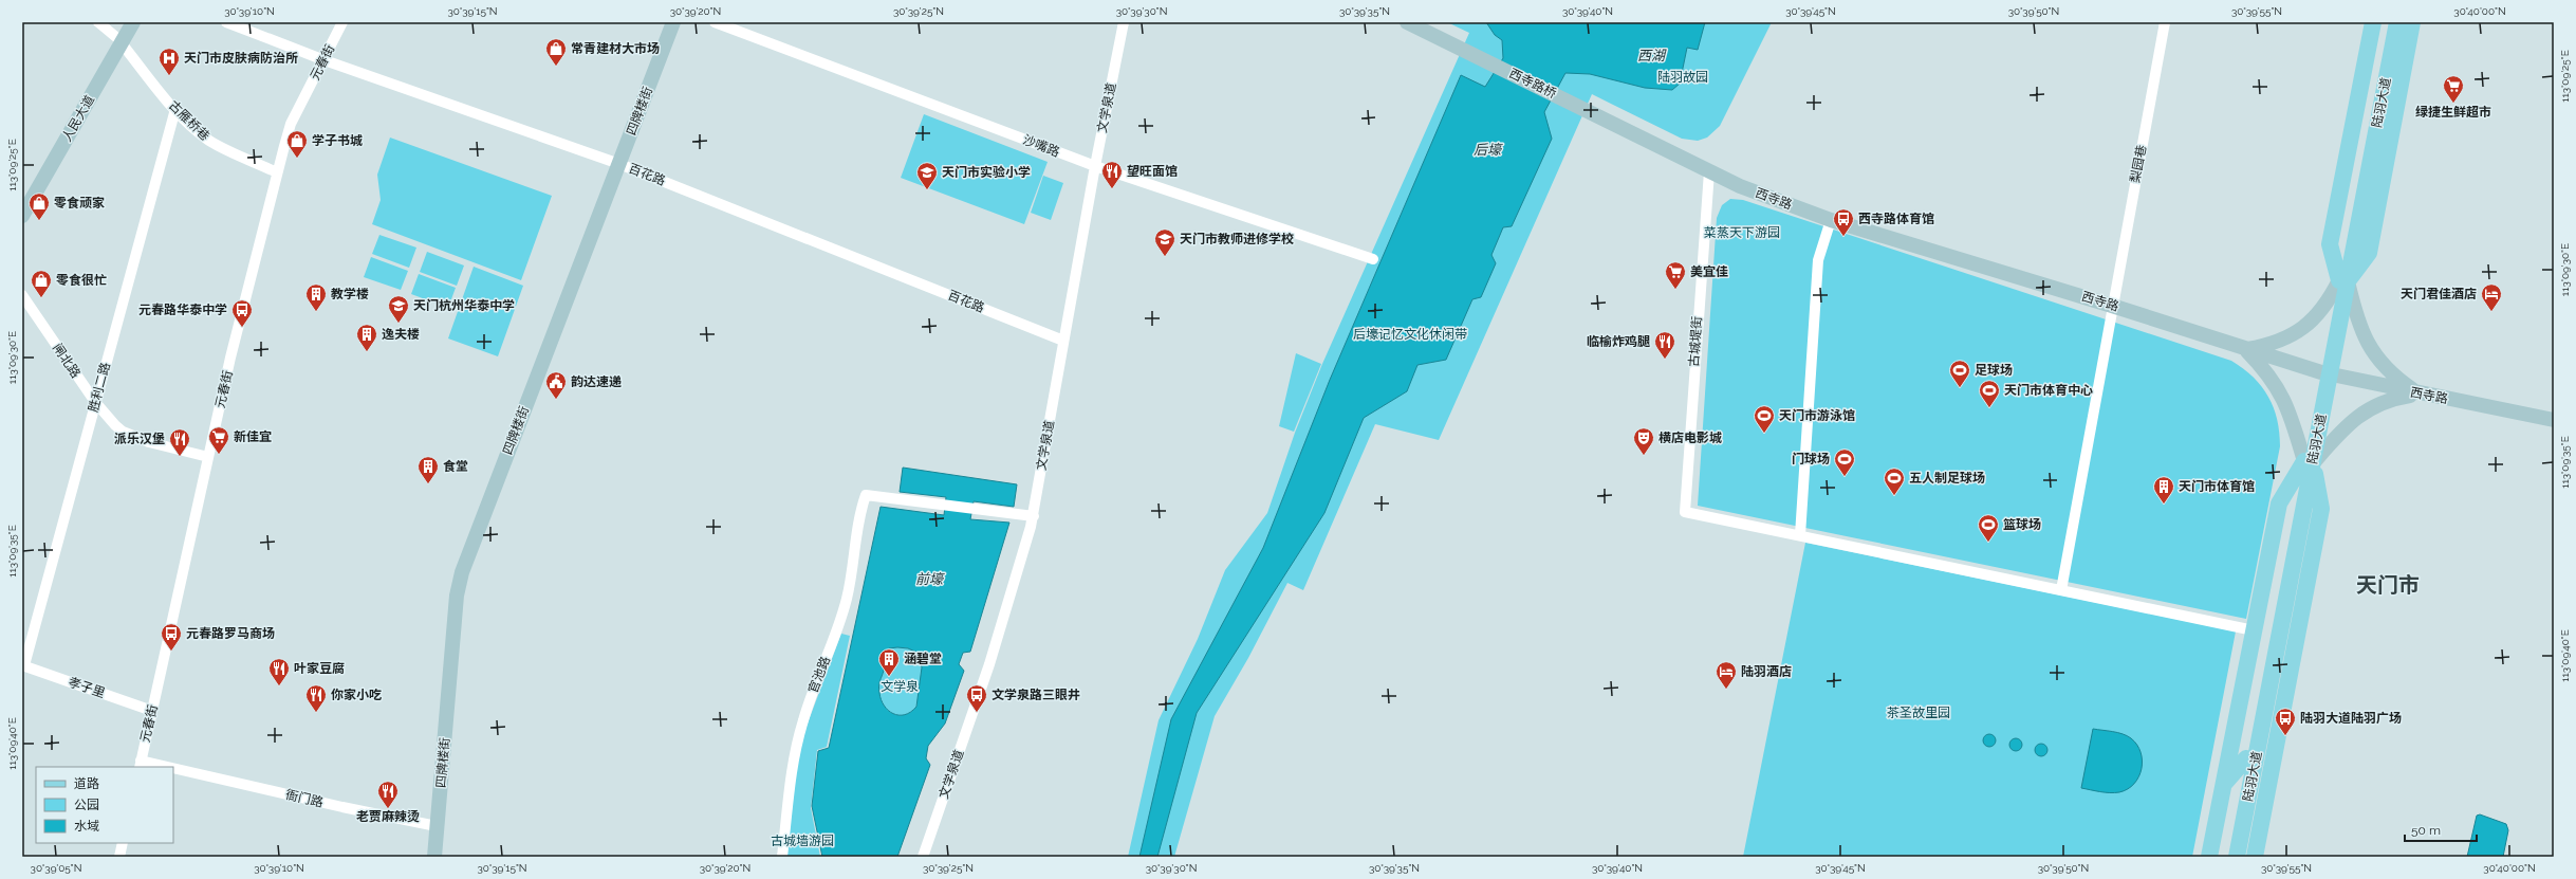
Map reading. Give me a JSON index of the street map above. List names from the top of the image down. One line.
{"streets":{"main road":["陆羽大道"],"street":["元春街","西寺路桥","文学泉道","四牌楼街","人民大道","古雁桥巷","沙嘴路","梨园巷","百花路","西寺路","古城堤街","闸北路","胜利二路","官池路","孝子里","衙门路"]},"crossings":[["元春街","古雁桥巷"],["元春街","百花路"],["元春街","闸北路"],["元春街","孝子里"],["元春街","衙门路"],["西寺路桥","西寺路"],["陆羽大道","西寺路"],["文学泉道","沙嘴路"],["文学泉道","百花路"],["文学泉道","官池路"],["四牌楼街","百花路"],["四牌楼街","衙门路"],["人民大道","古雁桥巷"],["古雁桥巷","胜利二路"],["梨园巷","西寺路"],["西寺路","古城堤街"],["闸北路","胜利二路"],["胜利二路","孝子里"]],"districts":["天门市"],"water":["西湖","后壕","前壕"],"parks":["陆羽故园","菜蒸天下游园","后壕记忆文化休闲带","文学泉","茶圣故里园","古城墙游园"],"places":{"shop":["常青建材大市场","学子书城","零食顽家","零食很忙"],"hospital":["天门市皮肤病防治所"],"supermarket":["绿捷生鲜超市","美宜佳","新佳宜"],"restaurant":["望旺面馆","临榆炸鸡腿","派乐汉堡","叶家豆腐","你家小吃","老贾麻辣烫"],"school or university":["天门市实验小学","天门市教师进修学校","天门杭州华泰中学"],"bus stop":["西寺路体育馆","元春路华泰中学","元春路罗马商场","文学泉路三眼井","陆羽大道陆羽广场"],"building":["教学楼","逸夫楼","食堂","天门市体育馆","涵碧堂"],"hotel":["天门君佳酒店","陆羽酒店"],"sports":["足球场","天门市体育中心","天门市游泳馆","门球场","五人制足球场","篮球场"],"public building":["韵达速递"],"theatre":["横店电影城"]},"legend":["道路","公园","水域"],"scale_bar":"50 m","coordinates":["30°39'10\"N","30°39'15\"N","30°39'20\"N","30°39'25\"N","30°39'30\"N","30°39'35\"N","30°39'40\"N","30°39'45\"N","30°39'50\"N","30°39'55\"N","30°40'00\"N","113°09'25\"E","113°09'30\"E","113°09'35\"E","113°09'40\"E","30°39'05\"N"]}
